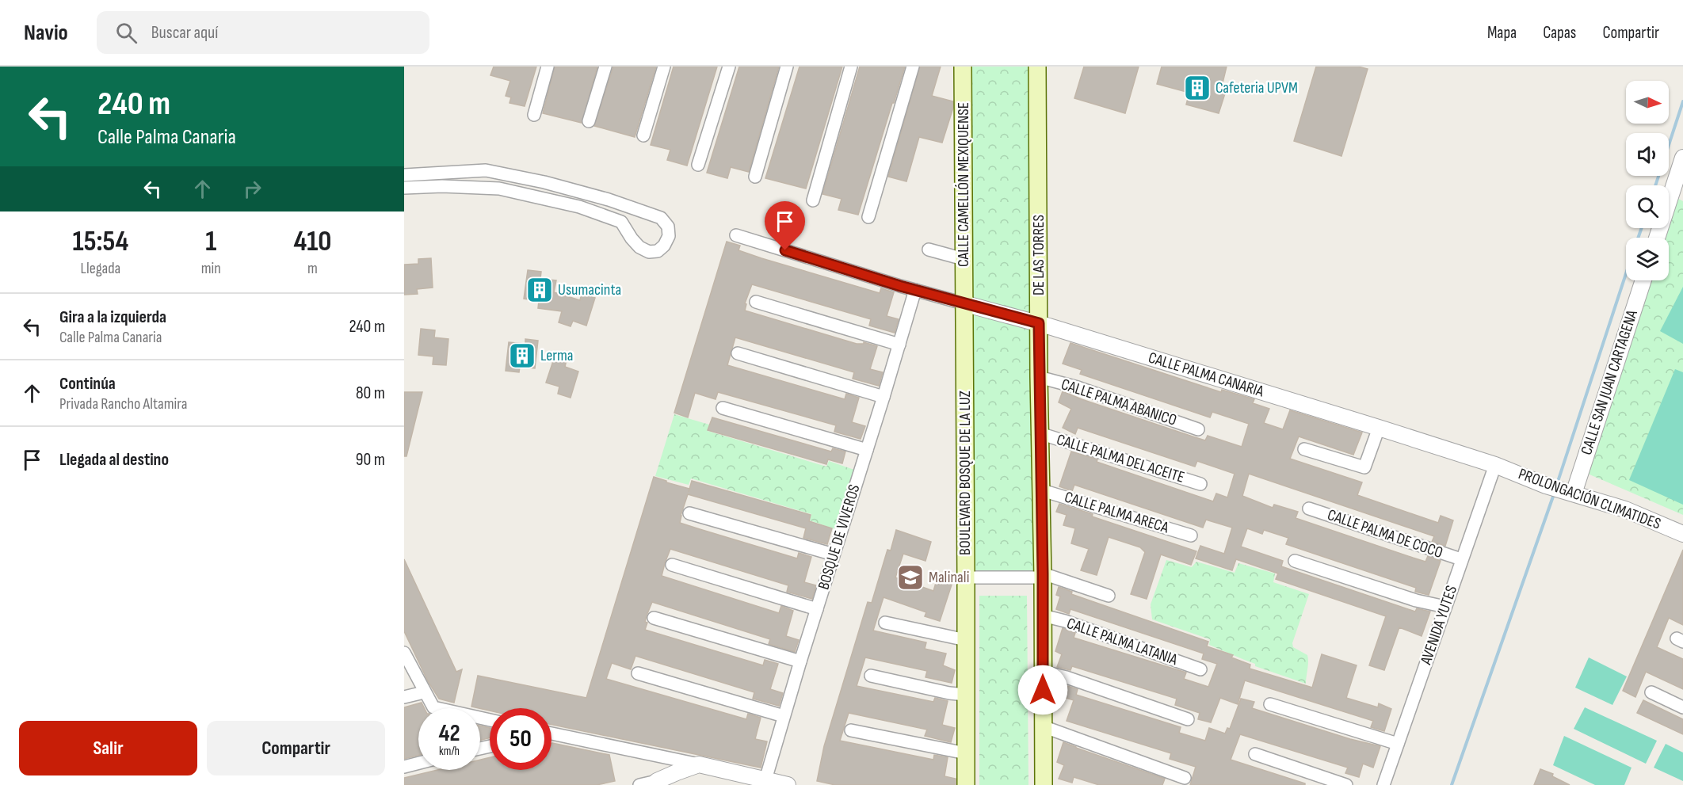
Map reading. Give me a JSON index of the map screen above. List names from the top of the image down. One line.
{"streets":{"main road":["CALLE CAMELLÓN MEXIQUENSE","DE LAS TORRES","BOULEVARD BOSQUE DE LA LUZ"],"street":["CALLE PALMA CANARIA","CALLE SAN JUAN CARTAGENA","CALLE PALMA ABANICO","CALLE PALMA DEL ACEITE","PROLONGACIÓN CLIMATIDES","CALLE PALMA ARECA","CALLE PALMA DE COCO","BOSQUE DE VIVEROS","AVENIDA YUTES","CALLE PALMA LATANIA"]},"crossings":[["CALLE CAMELLÓN MEXIQUENSE","CALLE PALMA CANARIA"],["CALLE CAMELLÓN MEXIQUENSE","BOULEVARD BOSQUE DE LA LUZ"],["DE LAS TORRES","CALLE PALMA CANARIA"],["DE LAS TORRES","CALLE PALMA ABANICO"],["DE LAS TORRES","CALLE PALMA DEL ACEITE"],["DE LAS TORRES","CALLE PALMA ARECA"],["DE LAS TORRES","CALLE PALMA LATANIA"],["CALLE PALMA CANARIA","BOULEVARD BOSQUE DE LA LUZ"],["CALLE PALMA CANARIA","PROLONGACIÓN CLIMATIDES"],["CALLE PALMA CANARIA","BOSQUE DE VIVEROS"],["CALLE PALMA CANARIA","AVENIDA YUTES"],["CALLE SAN JUAN CARTAGENA","PROLONGACIÓN CLIMATIDES"],["PROLONGACIÓN CLIMATIDES","AVENIDA YUTES"],["CALLE PALMA DE COCO","AVENIDA YUTES"]],"places":{"building":["Cafeteria UPVM","Usumacinta","Lerma"],"school or university":["Malinali"]},"north":"right","page":{"header":"Navio","search":"Buscar aquí","nav":["Mapa","Capas","Compartir"],"turn":["240 m","Calle Palma Canaria"],"eta":["15:54","Llegada","1","min","410","m"],"list":[{"name":"Gira a la izquierda","note":"Calle Palma Canaria","value":"240 m"},{"name":"Continúa","note":"Privada Rancho Altamira","value":"80 m"},{"name":"Llegada al destino","value":"90 m"}],"speed":"42 km/h","limit":"50","buttons":["Salir","Compartir"]}}
